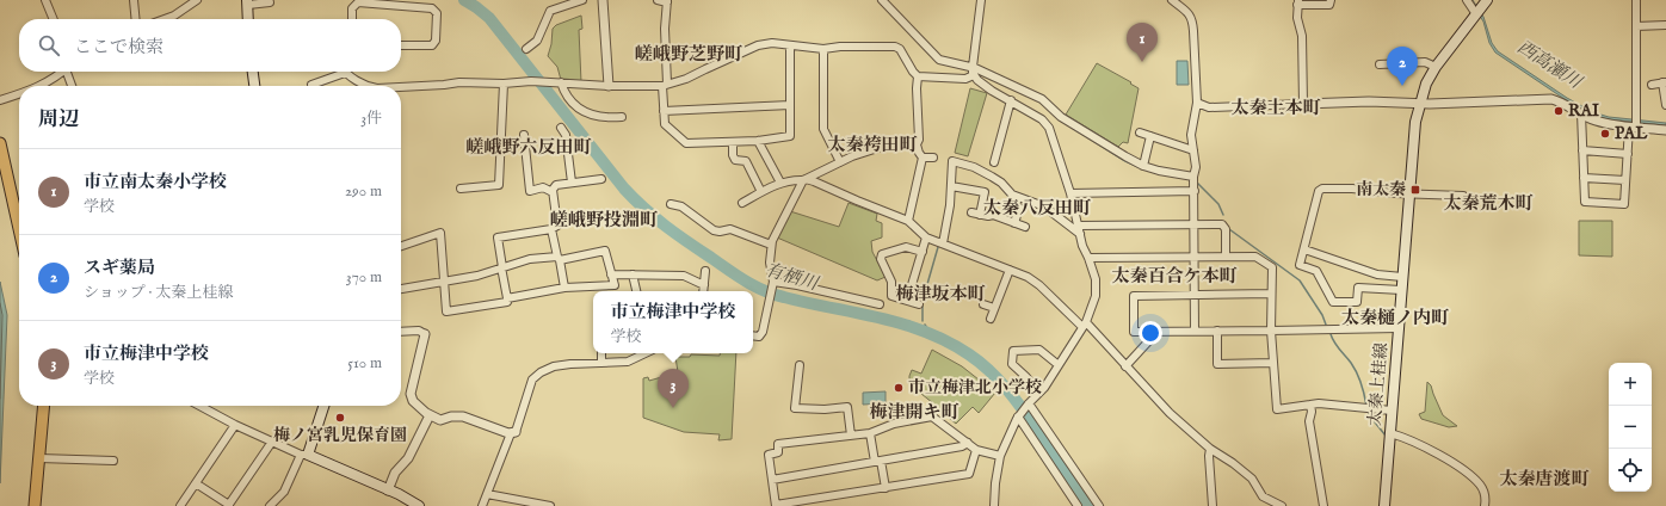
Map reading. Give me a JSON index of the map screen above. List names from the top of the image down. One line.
{"streets":{"main road":["太秦上桂線"]},"districts":["嵯峨野芝野町","太秦土本町","太秦袴田町","嵯峨野六反田町","太秦荒木町","太秦八反田町","嵯峨野投淵町","太秦百合ケ本町","梅津坂本町","太秦樋ノ内町","梅津開キ町","太秦唐渡町"],"water":["西高瀬川","有栖川"],"places":{"other":["RAI","PAL","市立梅津北小学校","梅ノ宮乳児保育園"],"transit":["南太秦"]},"page":{"search":"ここで検索","pins":["1","2","3"],"heading":["周辺","3件"],"list":[{"mark":"1","name":"市立南太秦小学校","note":"学校","value":"290 m"},{"mark":"2","name":"スギ薬局","note":"ショップ · 太秦上桂線","value":"370 m"},{"mark":"3","name":"市立梅津中学校","note":"学校","value":"510 m"}],"popup":["市立梅津中学校","学校"],"map_buttons":["+","−"]}}
